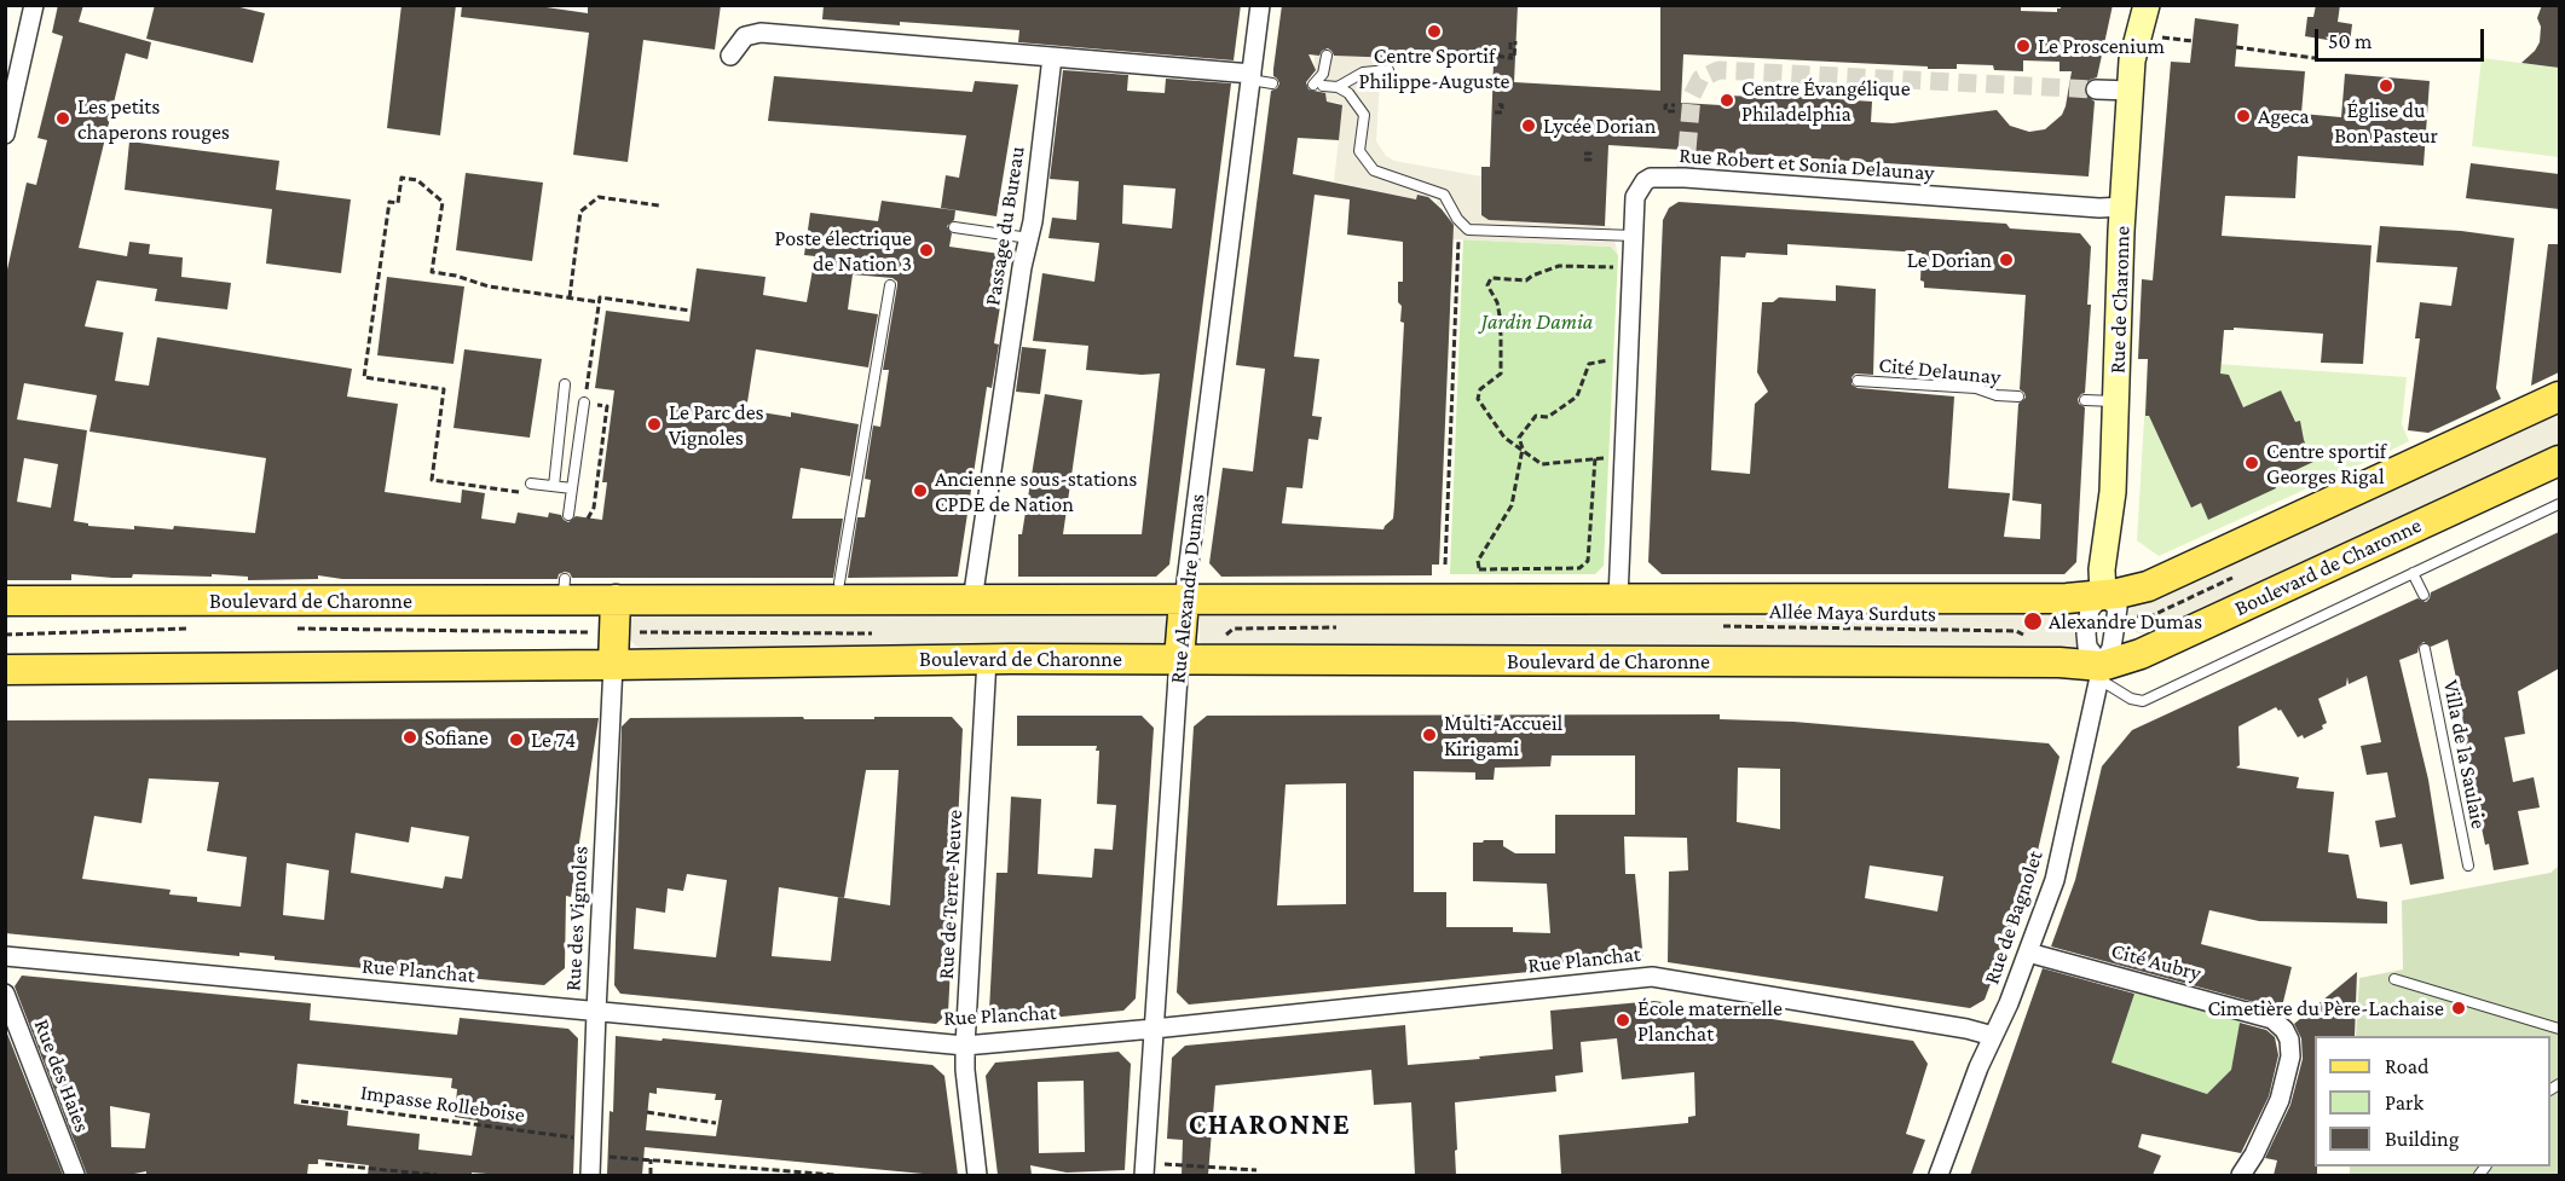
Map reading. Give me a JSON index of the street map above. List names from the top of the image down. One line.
{"streets":{"main road":["Boulevard de Charonne","Rue Alexandre Dumas"],"street":["Rue Robert et Sonia Delaunay","Passage du Bureau","Rue de Charonne","Rue de Terre-Neuve","Rue de Bagnolet","Rue des Vignoles","Rue Planchat","Cité Aubry","Rue des Haies"],"lane":["Cité Delaunay","Villa de la Saulaie"],"path":["Allée Maya Surduts","Impasse Rolleboise"]},"crossings":[["Rue Robert et Sonia Delaunay","Rue de Charonne"],["Rue Robert et Sonia Delaunay","Boulevard de Charonne"],["Passage du Bureau","Boulevard de Charonne"],["Rue de Charonne","Boulevard de Charonne"],["Rue de Charonne","Rue de Bagnolet"],["Boulevard de Charonne","Rue Alexandre Dumas"],["Boulevard de Charonne","Rue de Terre-Neuve"],["Boulevard de Charonne","Rue de Bagnolet"],["Boulevard de Charonne","Rue des Vignoles"],["Rue Alexandre Dumas","Rue Planchat"],["Rue de Terre-Neuve","Rue Planchat"],["Rue de Bagnolet","Rue Planchat"],["Rue de Bagnolet","Cité Aubry"],["Rue des Vignoles","Rue Planchat"]],"districts":["CHARONNE"],"parks":["Jardin Damia"],"places":["Centre Sportif Philippe-Auguste","Le Proscenium","Église du Bon Pasteur","Centre Évangélique Philadelphia","Ageca","Les petits chaperons rouges","Lycée Dorian","Poste électrique de Nation 3","Le Dorian","Le Parc des Vignoles","Centre sportif Georges Rigal","Ancienne sous-stations CPDE de Nation","Alexandre Dumas","Multi-Accueil Kirigami","Sofiane","Le 74","Cimetière du Père-Lachaise","École maternelle Planchat"],"legend":["Road","Park","Building"],"scale_bar":"50 m"}
